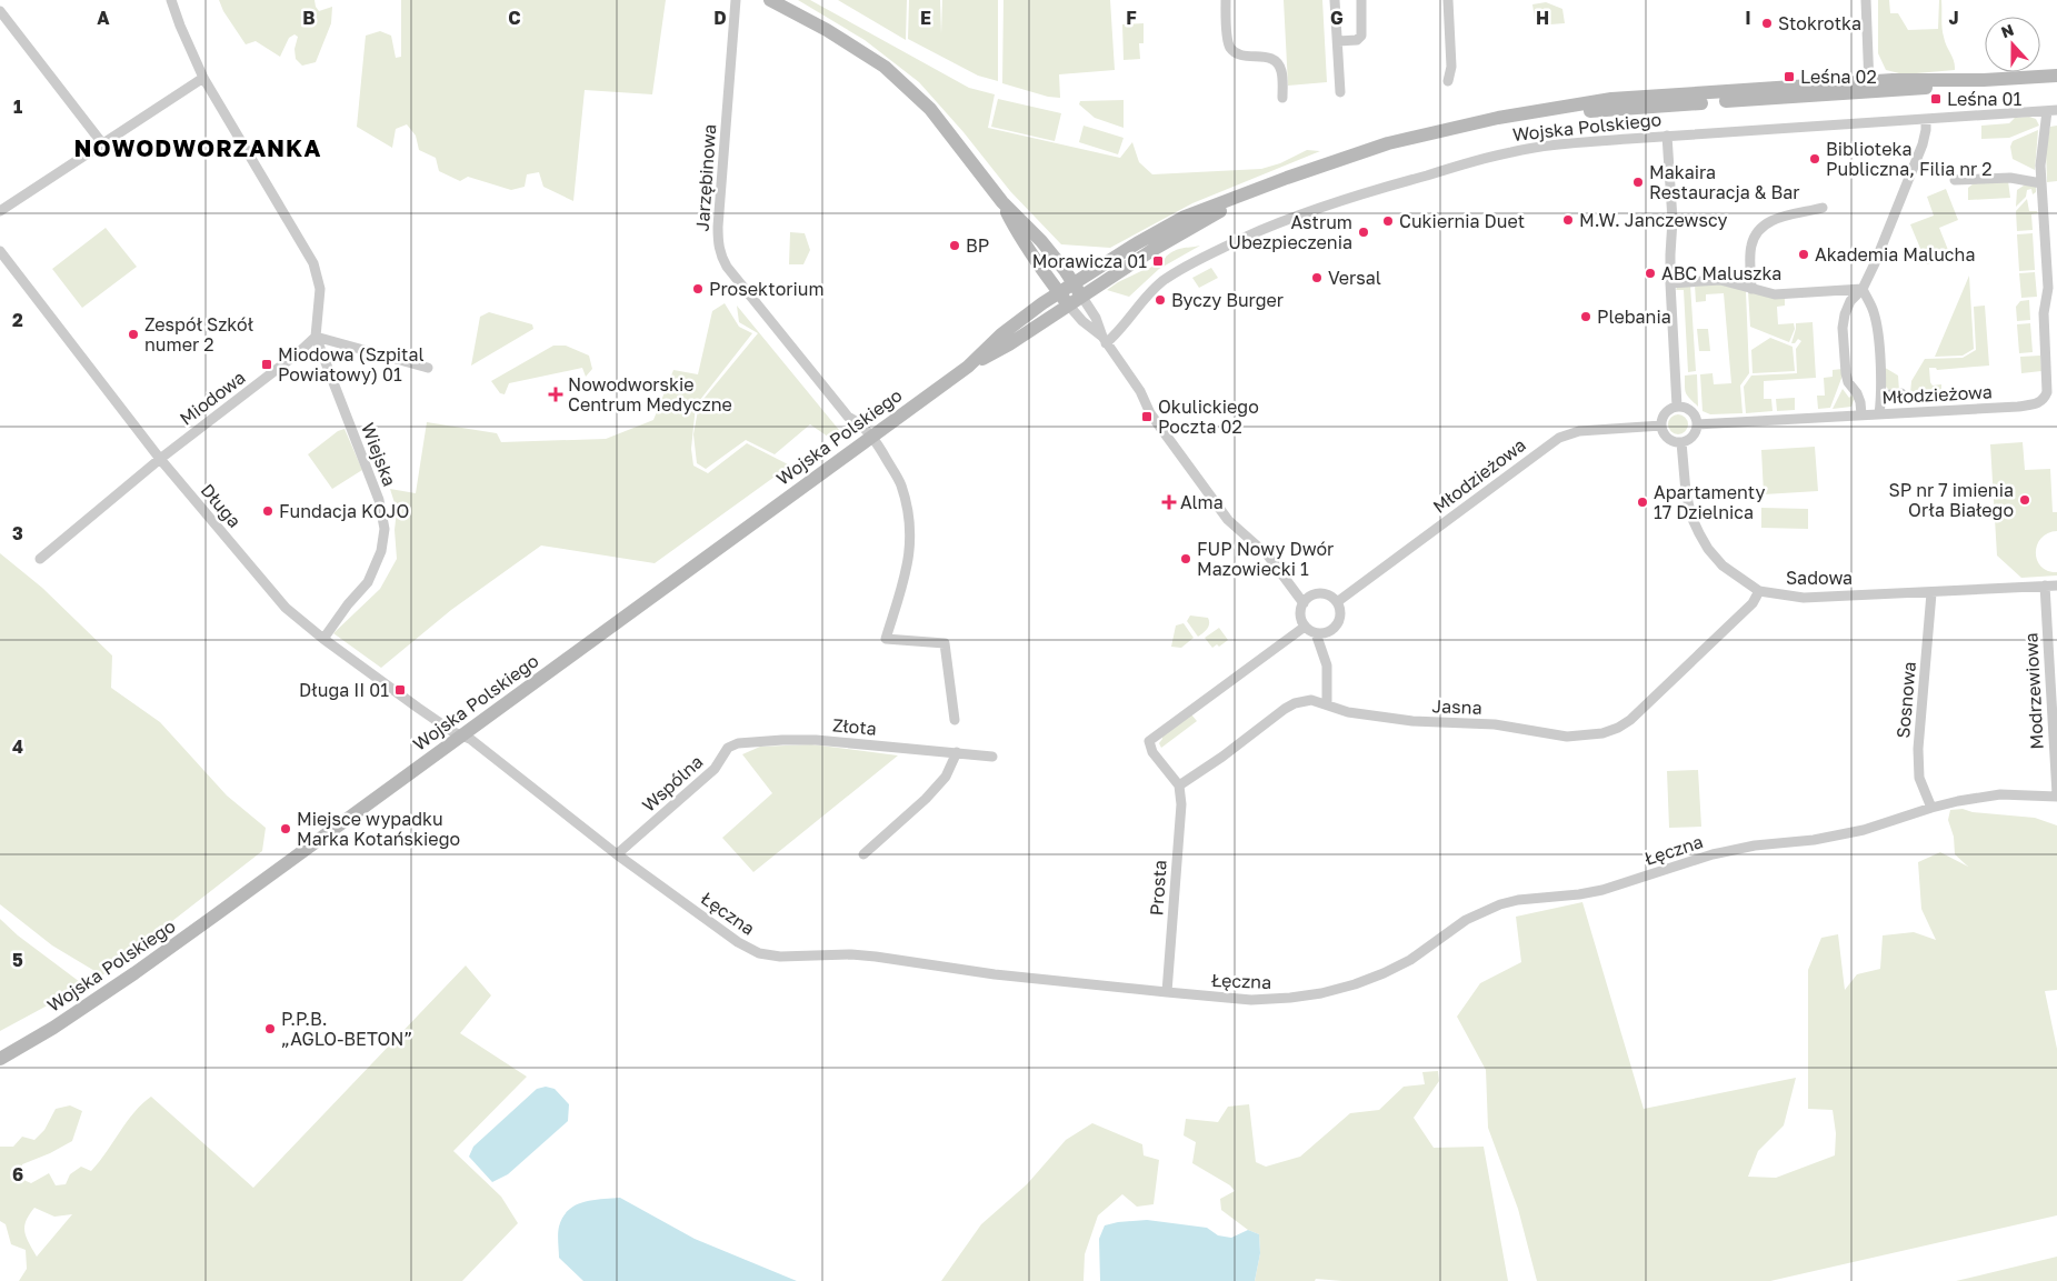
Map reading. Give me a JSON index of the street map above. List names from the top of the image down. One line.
{"streets":{"main road":["Wojska Polskiego"],"street":["Jarzębinowa","Młodzieżowa","Miodowa","Wiejska","Długa","Sadowa","Modrzewiowa","Sosnowa","Jasna","Złota","Wspólna","Łęczna","Prosta"]},"crossings":[["Wojska Polskiego","Jarzębinowa"],["Wojska Polskiego","Długa"],["Wojska Polskiego","Łęczna"],["Młodzieżowa","Sadowa"],["Miodowa","Wiejska"],["Miodowa","Długa"],["Wiejska","Długa"],["Długa","Łęczna"],["Sadowa","Modrzewiowa"],["Sadowa","Sosnowa"],["Sadowa","Jasna"],["Modrzewiowa","Łęczna"],["Sosnowa","Łęczna"],["Jasna","Prosta"],["Złota","Wspólna"],["Wspólna","Łęczna"],["Łęczna","Prosta"]],"districts":["NOWODWORZANKA"],"places":{"other":["Stokrotka","Biblioteka Publiczna, Filia nr 2","Makaira Restauracja & Bar","M.W. Janczewscy","Cukiernia Duet","Astrum Ubezpieczenia","BP","Akademia Malucha","ABC Maluszka","Versal","Prosektorium","Byczy Burger","Plebania","Zespół Szkół numer 2","SP nr 7 imienia Orła Białego","Apartamenty 17 Dzielnica","Fundacja KOJO","FUP Nowy Dwór Mazowiecki 1","Miejsce wypadku Marka Kotańskiego","P.P.B. „AGLO-BETON”"],"transit":["Leśna 02","Leśna 01","Morawicza 01","Miodowa (Szpital Powiatowy) 01","Okulickiego Poczta 02","Długa II 01"],"health":["Nowodworskie Centrum Medyczne","Alma"]},"north":"top","grid":{"columns":["A","B","C","D","E","F","G","H","I","J"],"rows":["1","2","3","4","5","6"]}}
